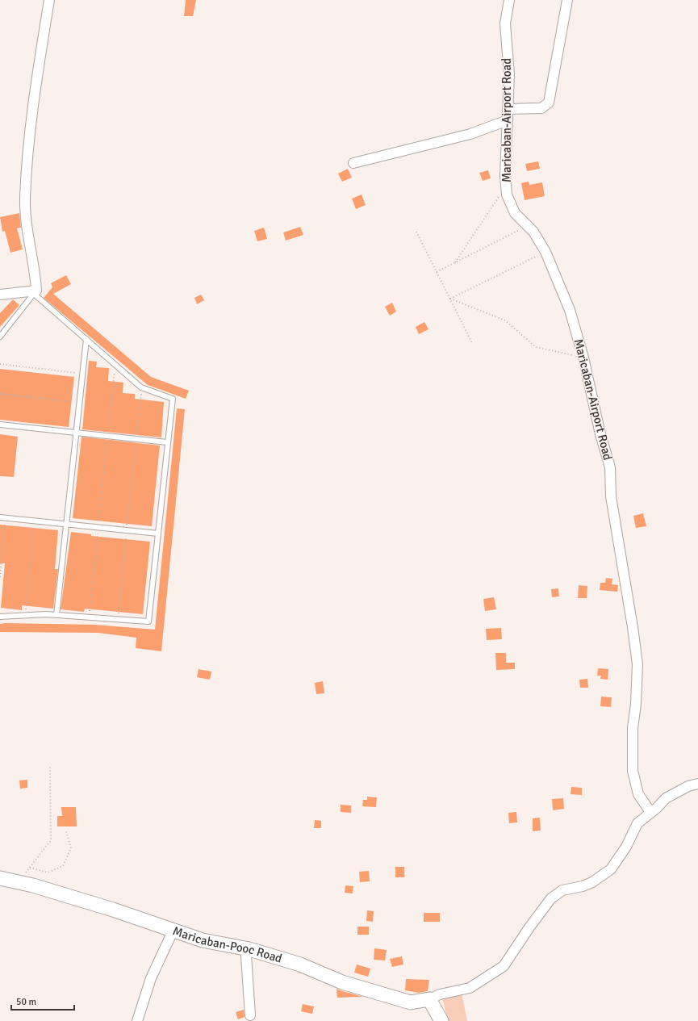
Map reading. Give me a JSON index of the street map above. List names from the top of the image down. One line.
{"streets":{"street":["Maricaban-Airport Road","Maricaban-Pooc Road"]},"scale_bar":"50 m"}
